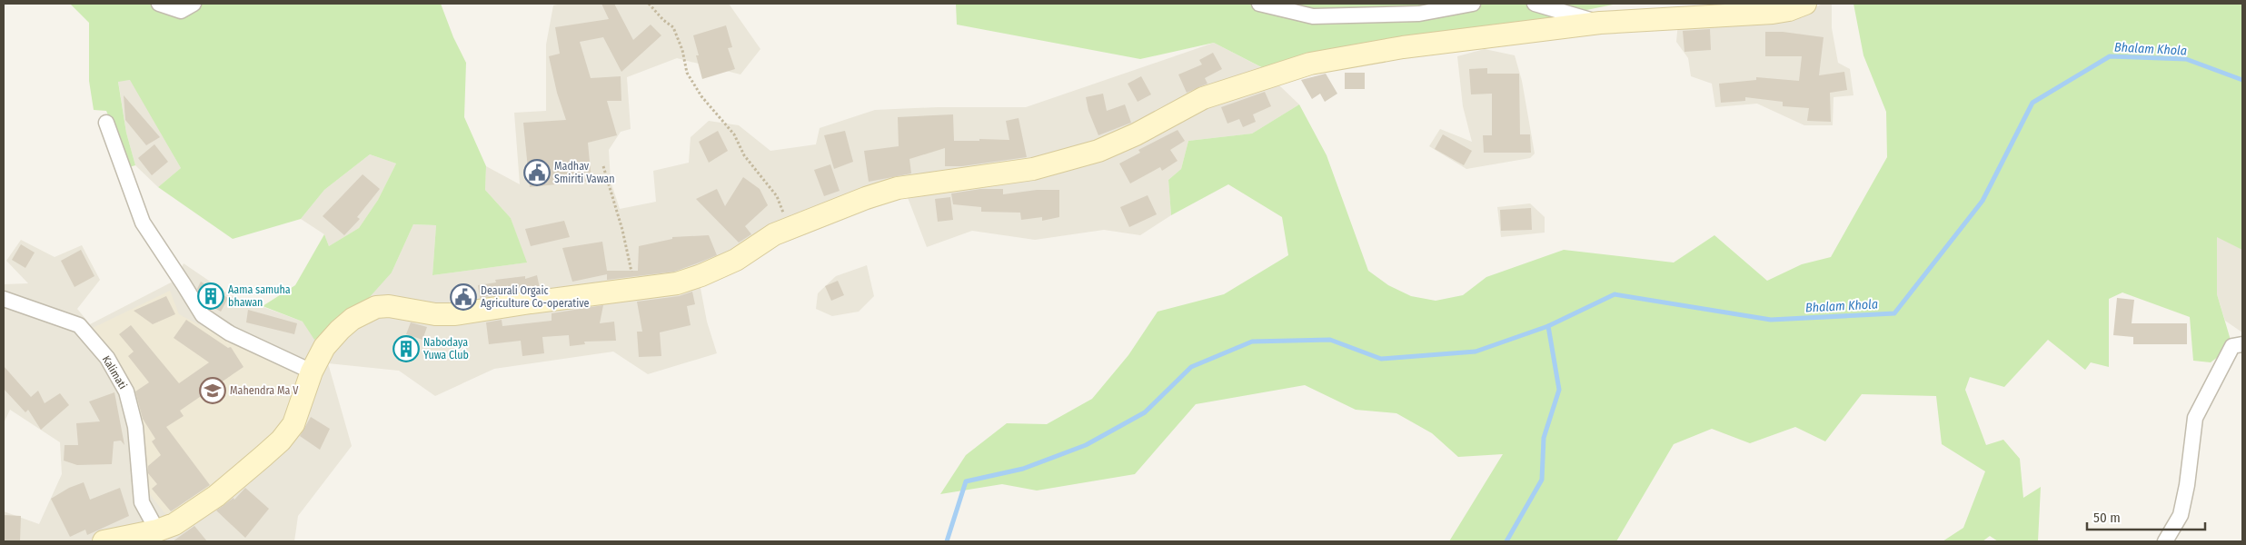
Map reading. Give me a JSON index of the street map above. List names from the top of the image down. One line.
{"streets":{"street":["Kalimati"]},"water":["Bhalam Khola"],"places":{"public building":["Madhav Smiriti Vawan","Deaurali Orgaic Agriculture Co-operative"],"building":["Aama samuha bhawan","Nabodaya Yuwa Club"],"school or university":["Mahendra Ma V"]},"scale_bar":"50 m"}
